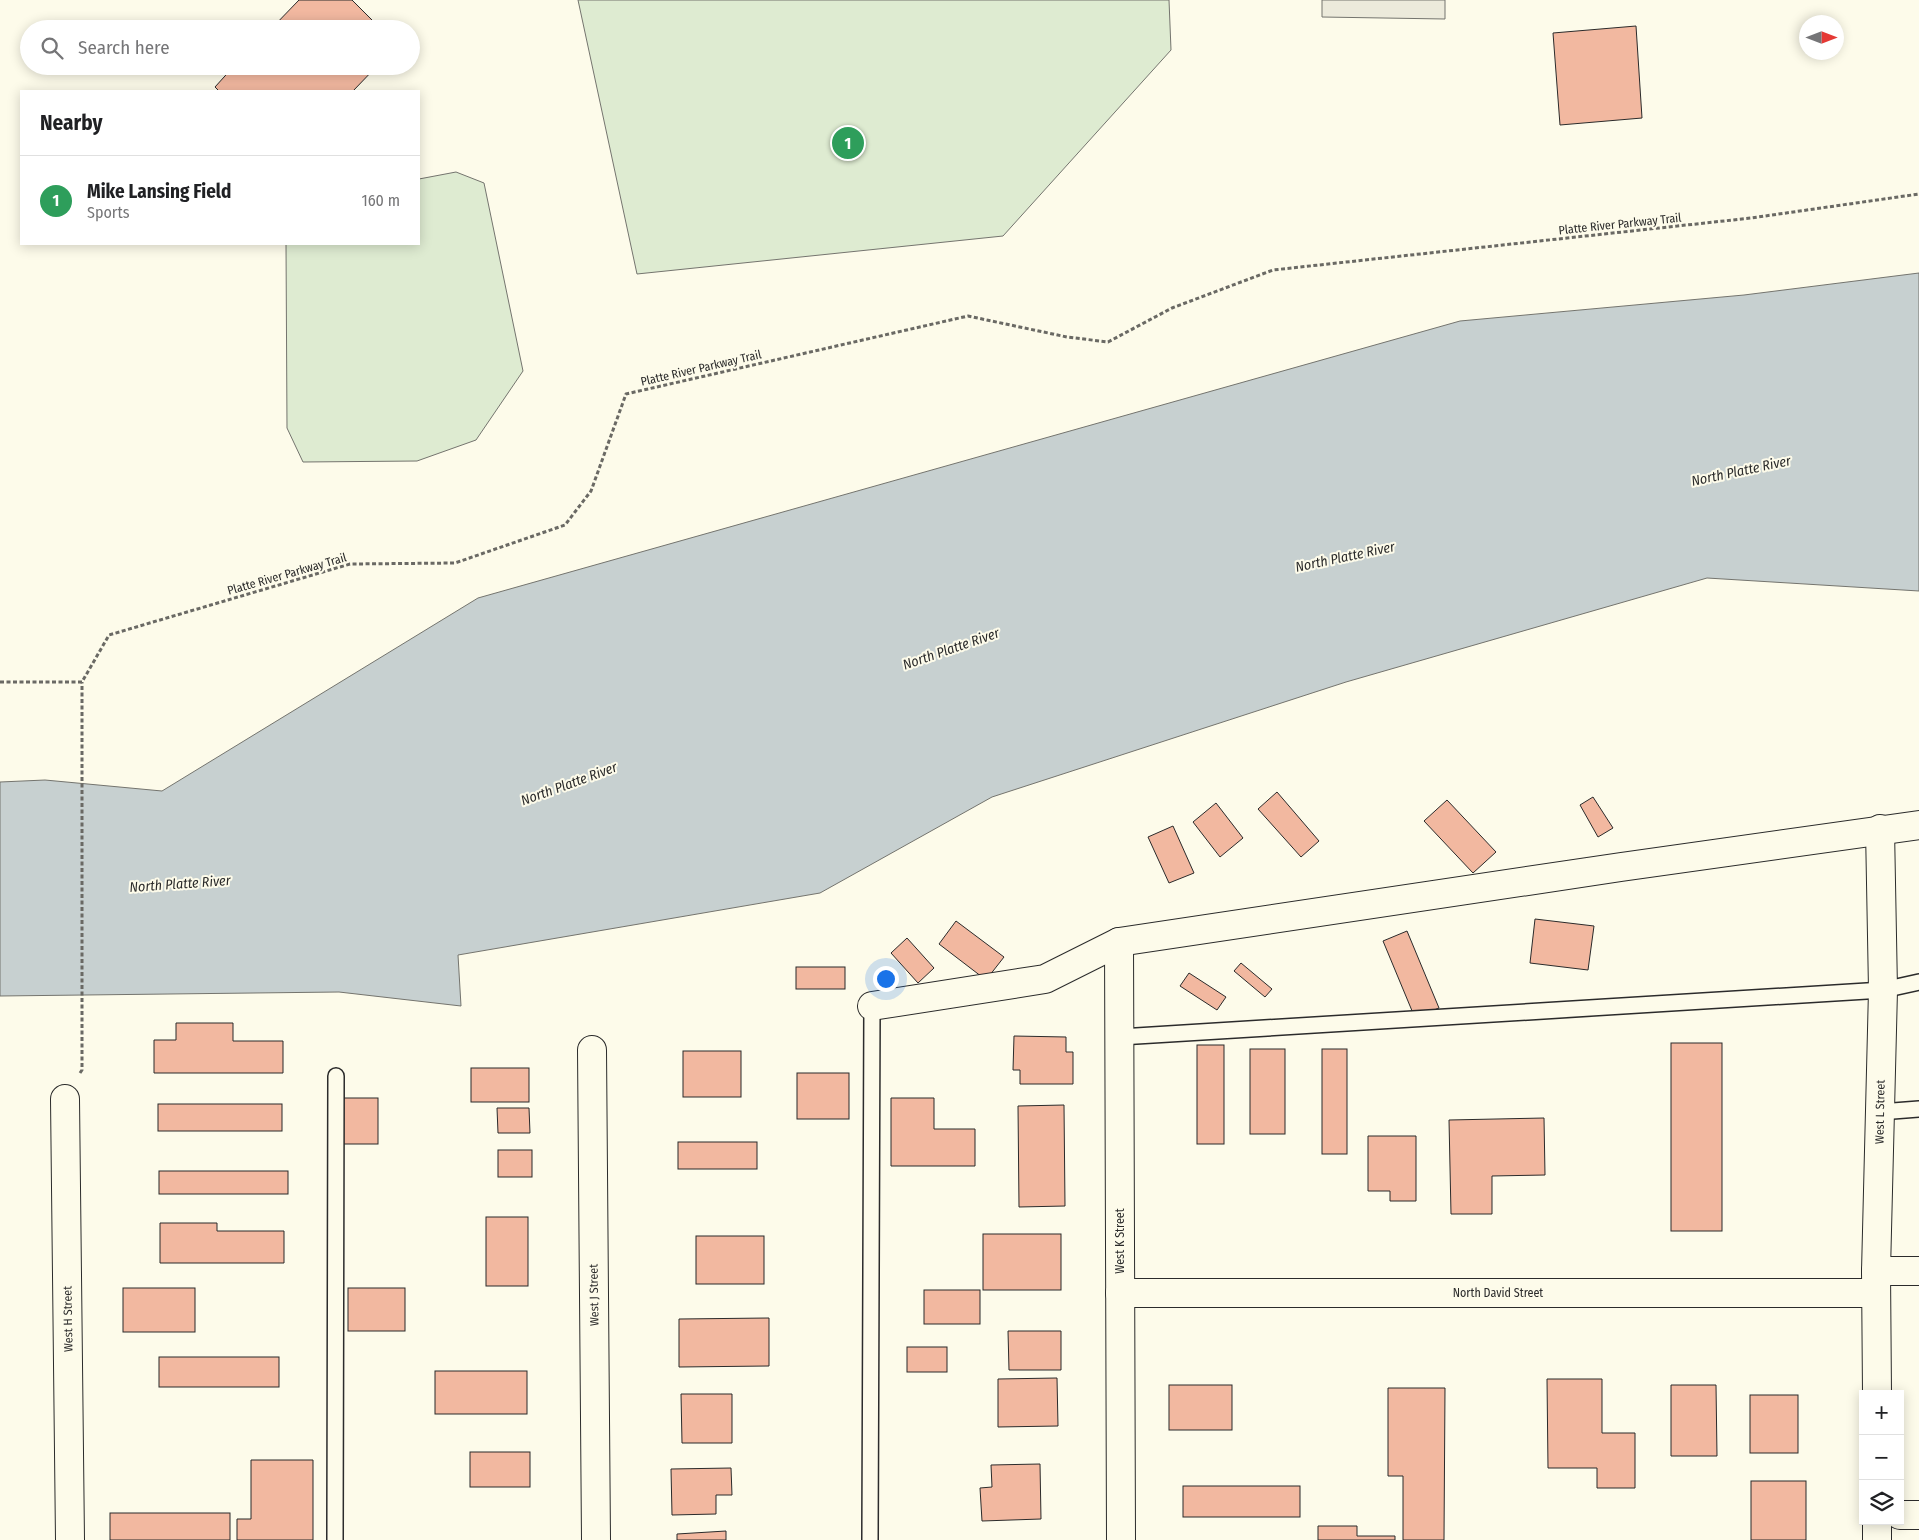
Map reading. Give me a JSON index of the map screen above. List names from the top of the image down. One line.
{"streets":{"street":["West L Street","West K Street","North David Street","West J Street","West H Street"],"path":["Platte River Parkway Trail"]},"crossings":[["West L Street","North David Street"],["West K Street","North David Street"]],"water":["North Platte River"],"north":"right","page":{"search":"Search here","heading":"Nearby","pins":"1","list":[{"mark":"1","name":"Mike Lansing Field","note":"Sports","value":"160 m"}],"map_buttons":["+","−"]}}
